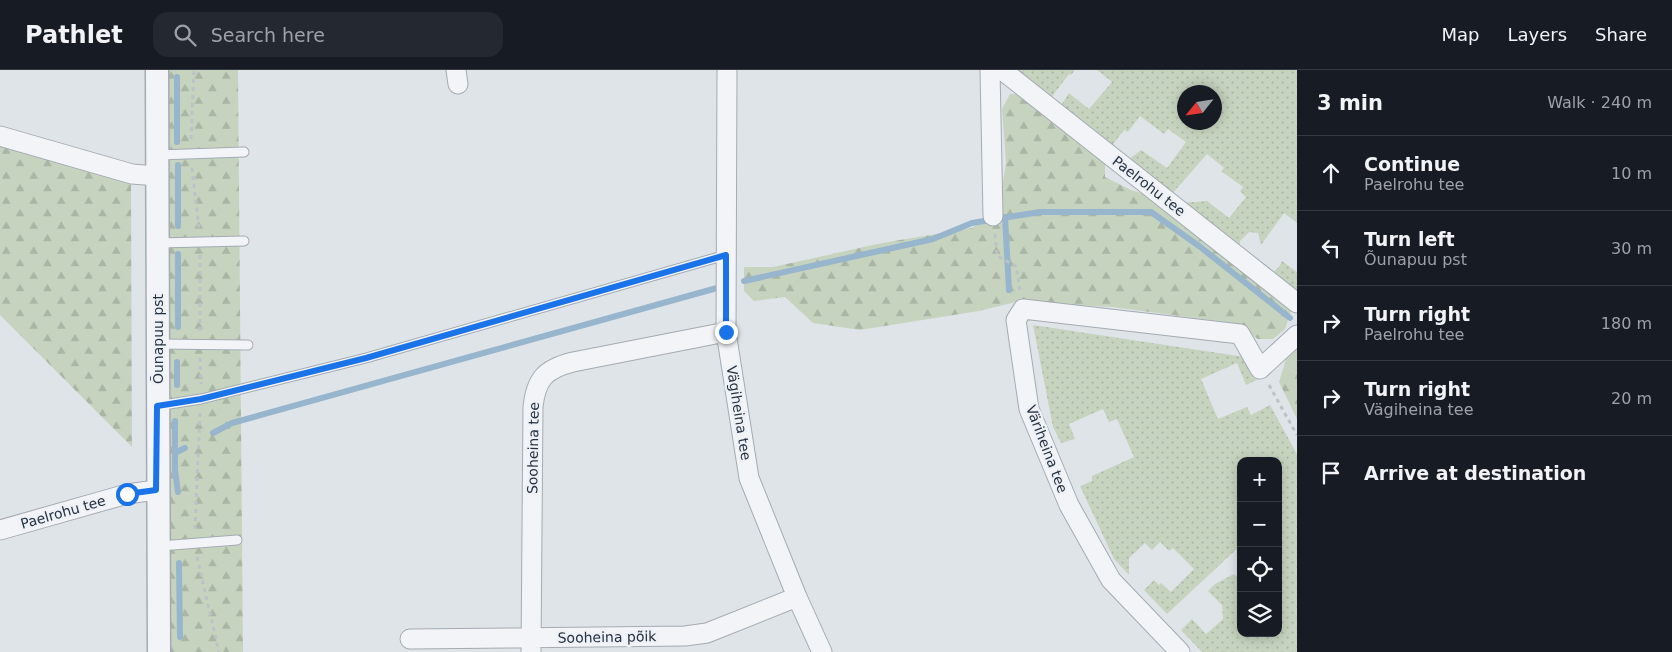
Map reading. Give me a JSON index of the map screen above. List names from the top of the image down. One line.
{"streets":{"street":["Paelrohu tee","Õunapuu pst","Vägiheina tee","Sooheina tee","Väriheina tee","Sooheina põik"]},"crossings":[["Paelrohu tee","Õunapuu pst"],["Vägiheina tee","Sooheina tee"],["Vägiheina tee","Sooheina põik"],["Sooheina tee","Sooheina põik"]],"north":"bottom left","page":{"header":"Pathlet","search":"Search here","nav":["Map","Layers","Share"],"heading":["3 min","Walk · 240 m"],"list":[["Continue","Paelrohu tee","10 m"],["Turn left","Õunapuu pst","30 m"],["Turn right","Paelrohu tee","180 m"],["Turn right","Vägiheina tee","20 m"],"Arrive at destination"],"map_buttons":["+","−"]}}
